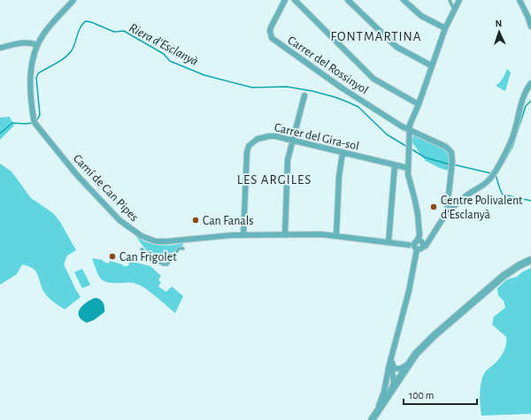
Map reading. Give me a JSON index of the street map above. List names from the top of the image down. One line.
{"streets":{"street":["Carrer del Rossinyol","Carrer del Gira-sol","Camí de Can Pipes"]},"crossings":[["Carrer del Gira-sol","Camí de Can Pipes"]],"districts":["FONTMARTINA","LES ARGILES"],"water":["Riera d'Esclanyà"],"places":["Centre Polivalent d'Esclanyà","Can Fanals","Can Frigolet"],"scale_bar":"100 m","north":"top"}
